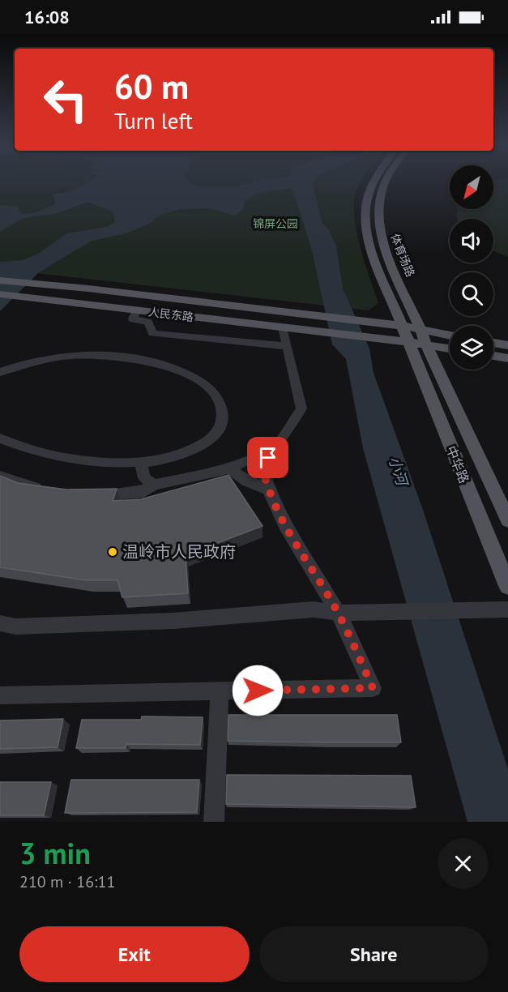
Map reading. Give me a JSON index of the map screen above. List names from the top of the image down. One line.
{"streets":{"main road":["体育场路","人民东路","中华路"]},"crossings":[["体育场路","人民东路"],["体育场路","中华路"],["人民东路","中华路"]],"water":["小河"],"parks":["锦屏公园"],"places":["温岭市人民政府"],"north":"bottom left","page":{"status":"16:08","turn":["60 m","Turn left"],"heading":["3 min","210 m · 16:11"],"buttons":["Exit","Share"]}}
